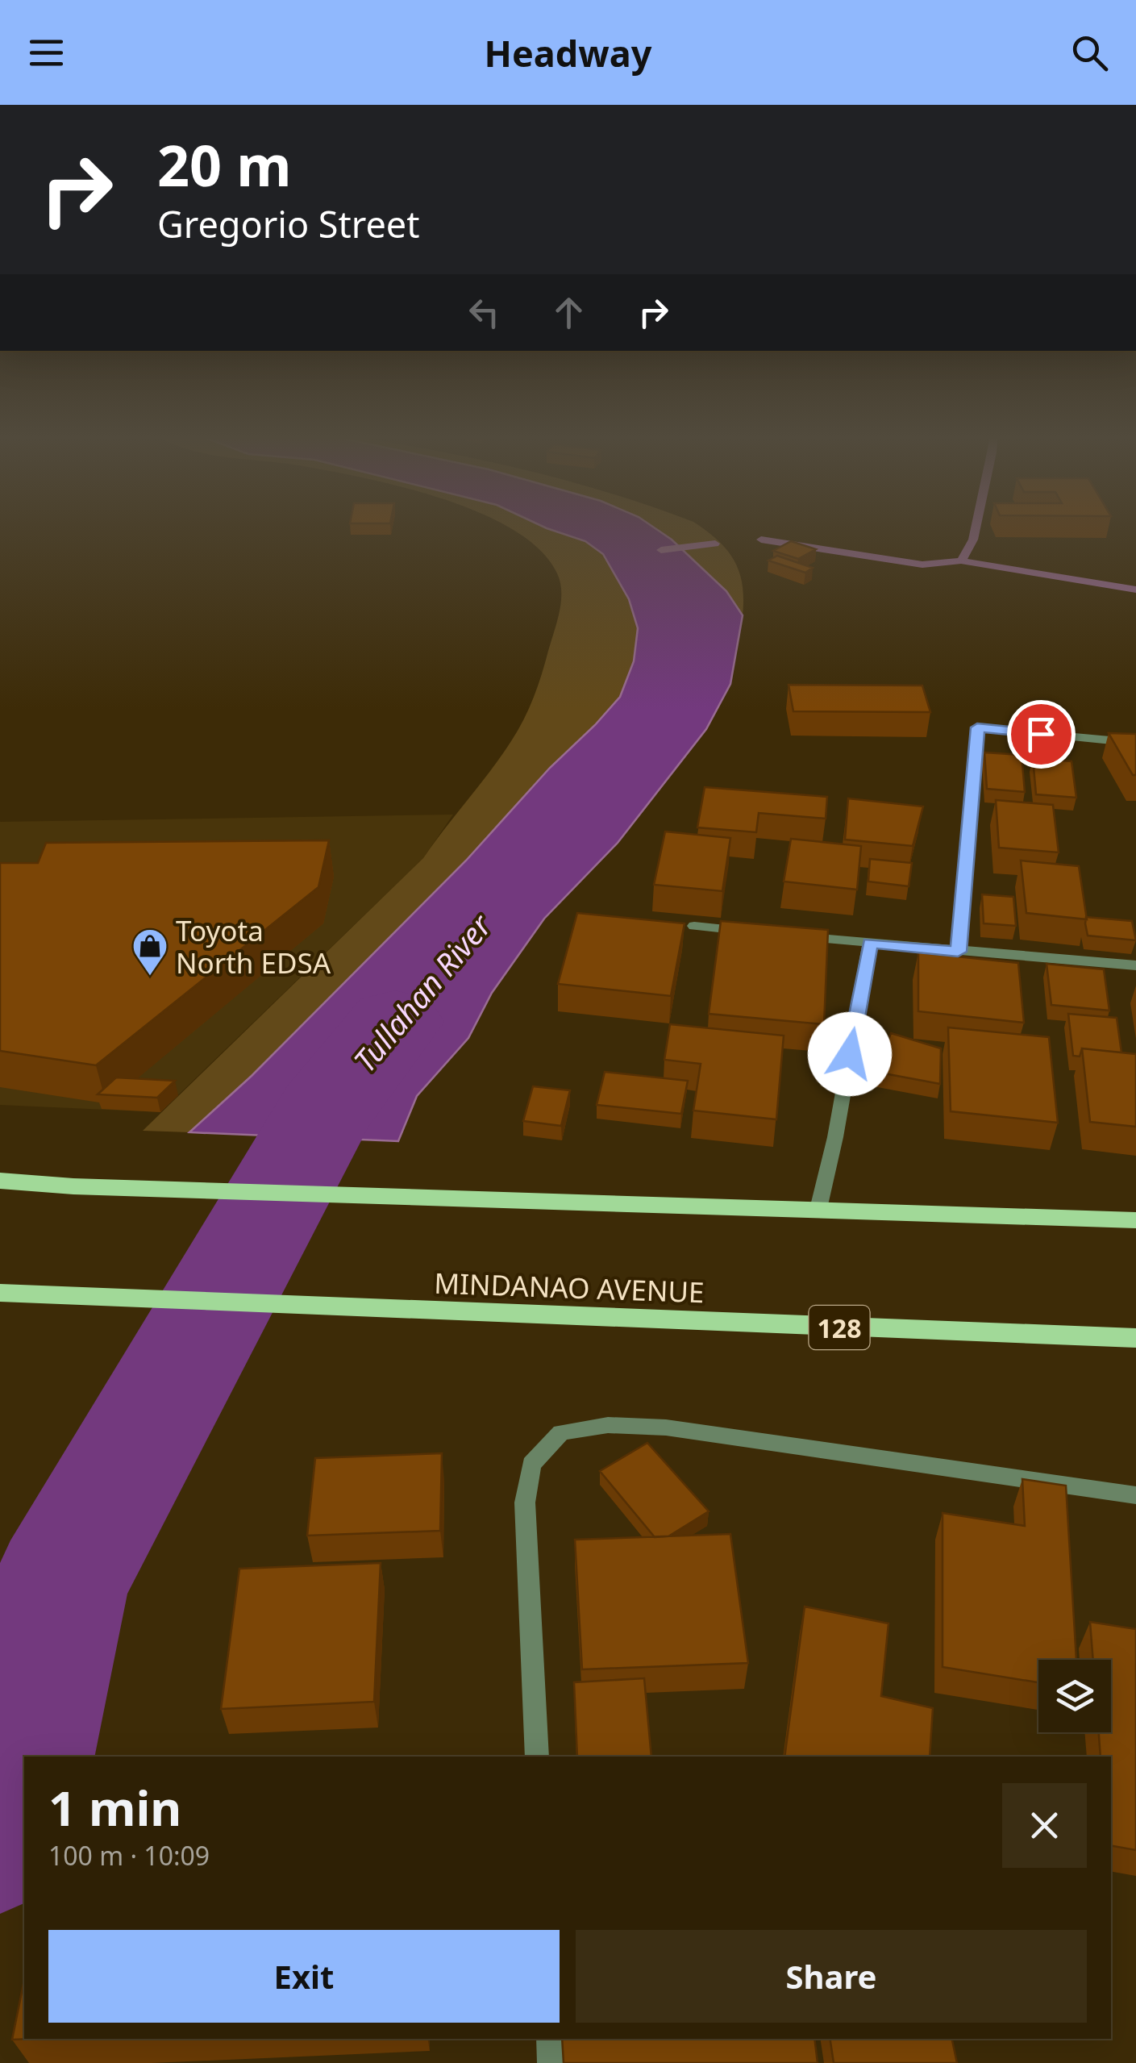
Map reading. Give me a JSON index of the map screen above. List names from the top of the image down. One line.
{"streets":{"main road":["MINDANAO AVENUE","128"]},"water":["Tullahan River"],"places":{"shop":["Toyota North EDSA"]},"page":{"header":"Headway","turn":["20 m","Gregorio Street"],"heading":["1 min","100 m · 10:09"],"buttons":["Exit","Share"]}}
